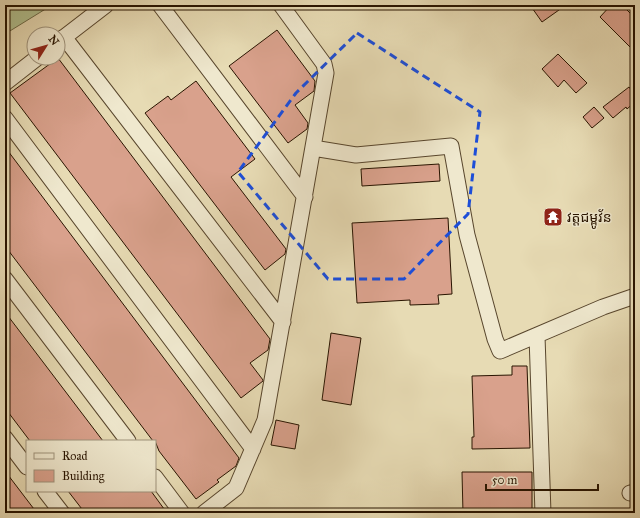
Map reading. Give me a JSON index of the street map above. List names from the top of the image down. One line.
{"places":{"temple":["វត្តជម្ពូវ័ន"]},"legend":["Road","Building"],"scale_bar":"50 m","north":"top right"}
